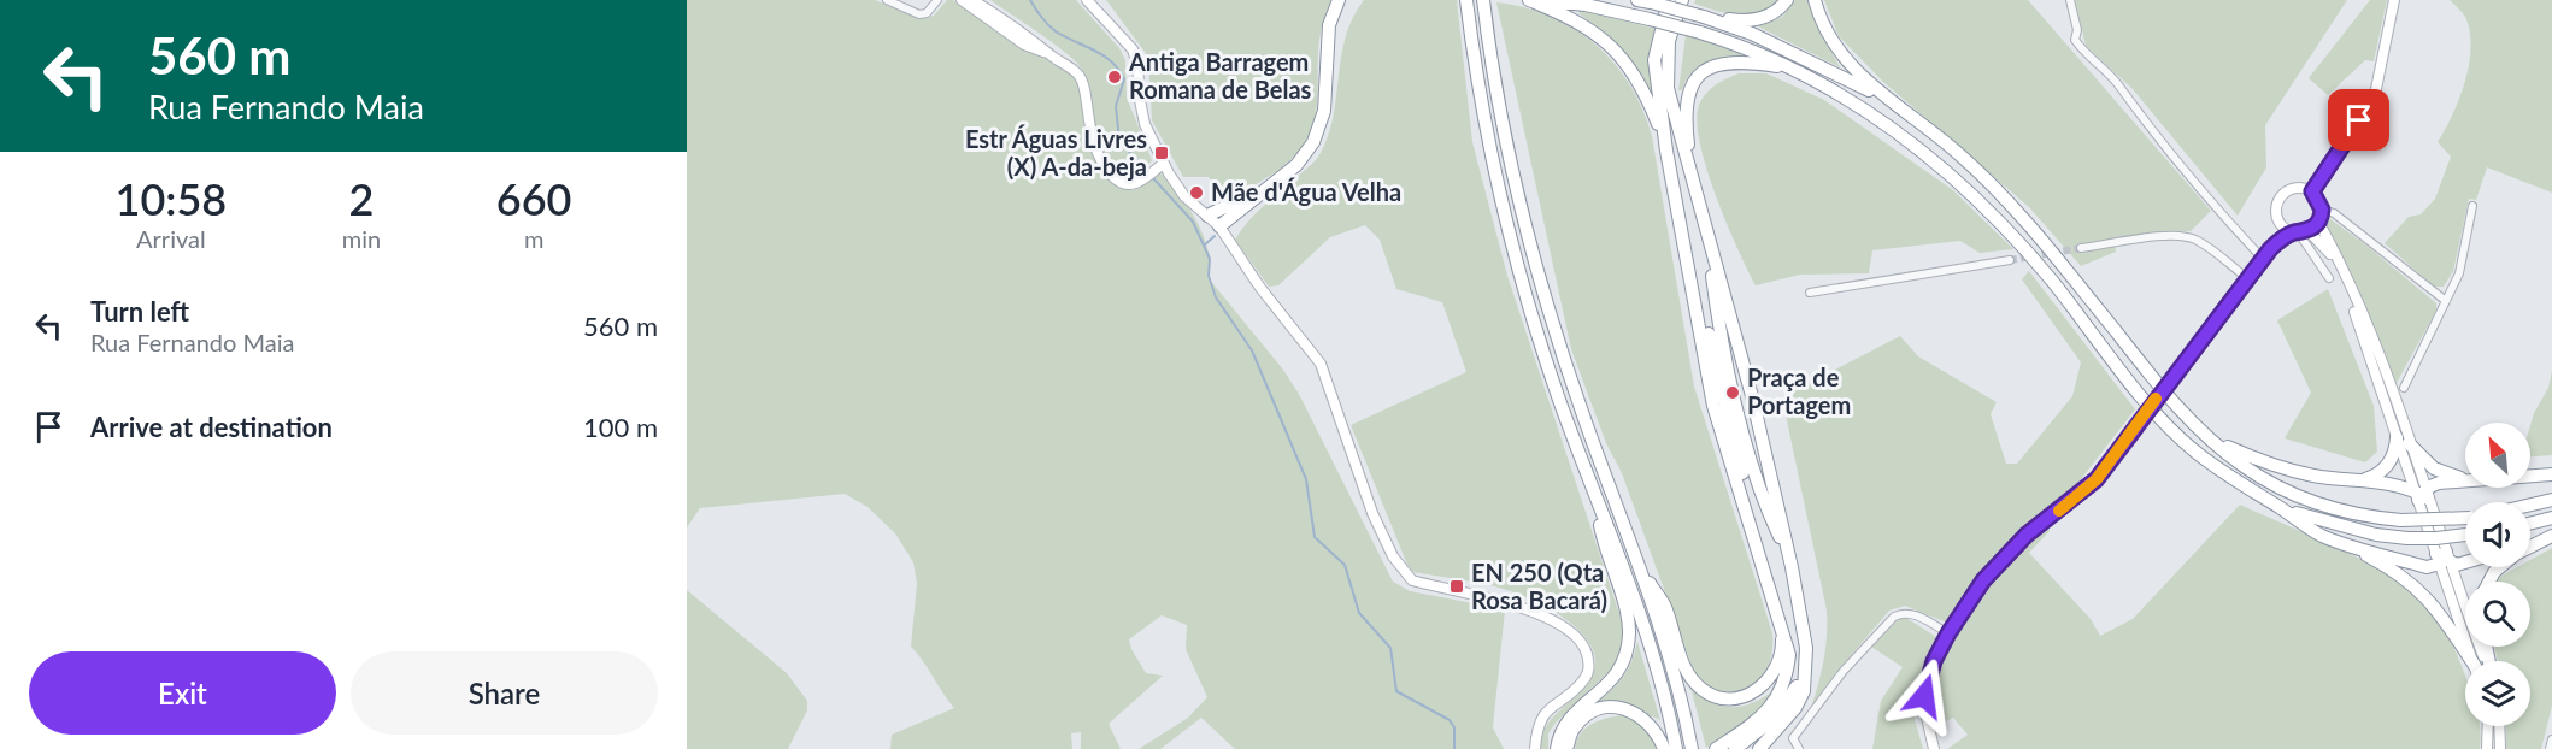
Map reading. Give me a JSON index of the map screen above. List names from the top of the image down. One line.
{"places":{"other":["Antiga Barragem Romana de Belas","Mãe d'Água Velha","Praça de Portagem"],"transit":["Estr Águas Livres (X) A-da-beja","EN 250 (Qta Rosa Bacará)"]},"north":"top left","page":{"turn":["560 m","Rua Fernando Maia"],"eta":["10:58","Arrival","2","min","660","m"],"list":[{"name":"Turn left","note":"Rua Fernando Maia","value":"560 m"},{"name":"Arrive at destination","value":"100 m"}],"buttons":["Exit","Share"]}}
